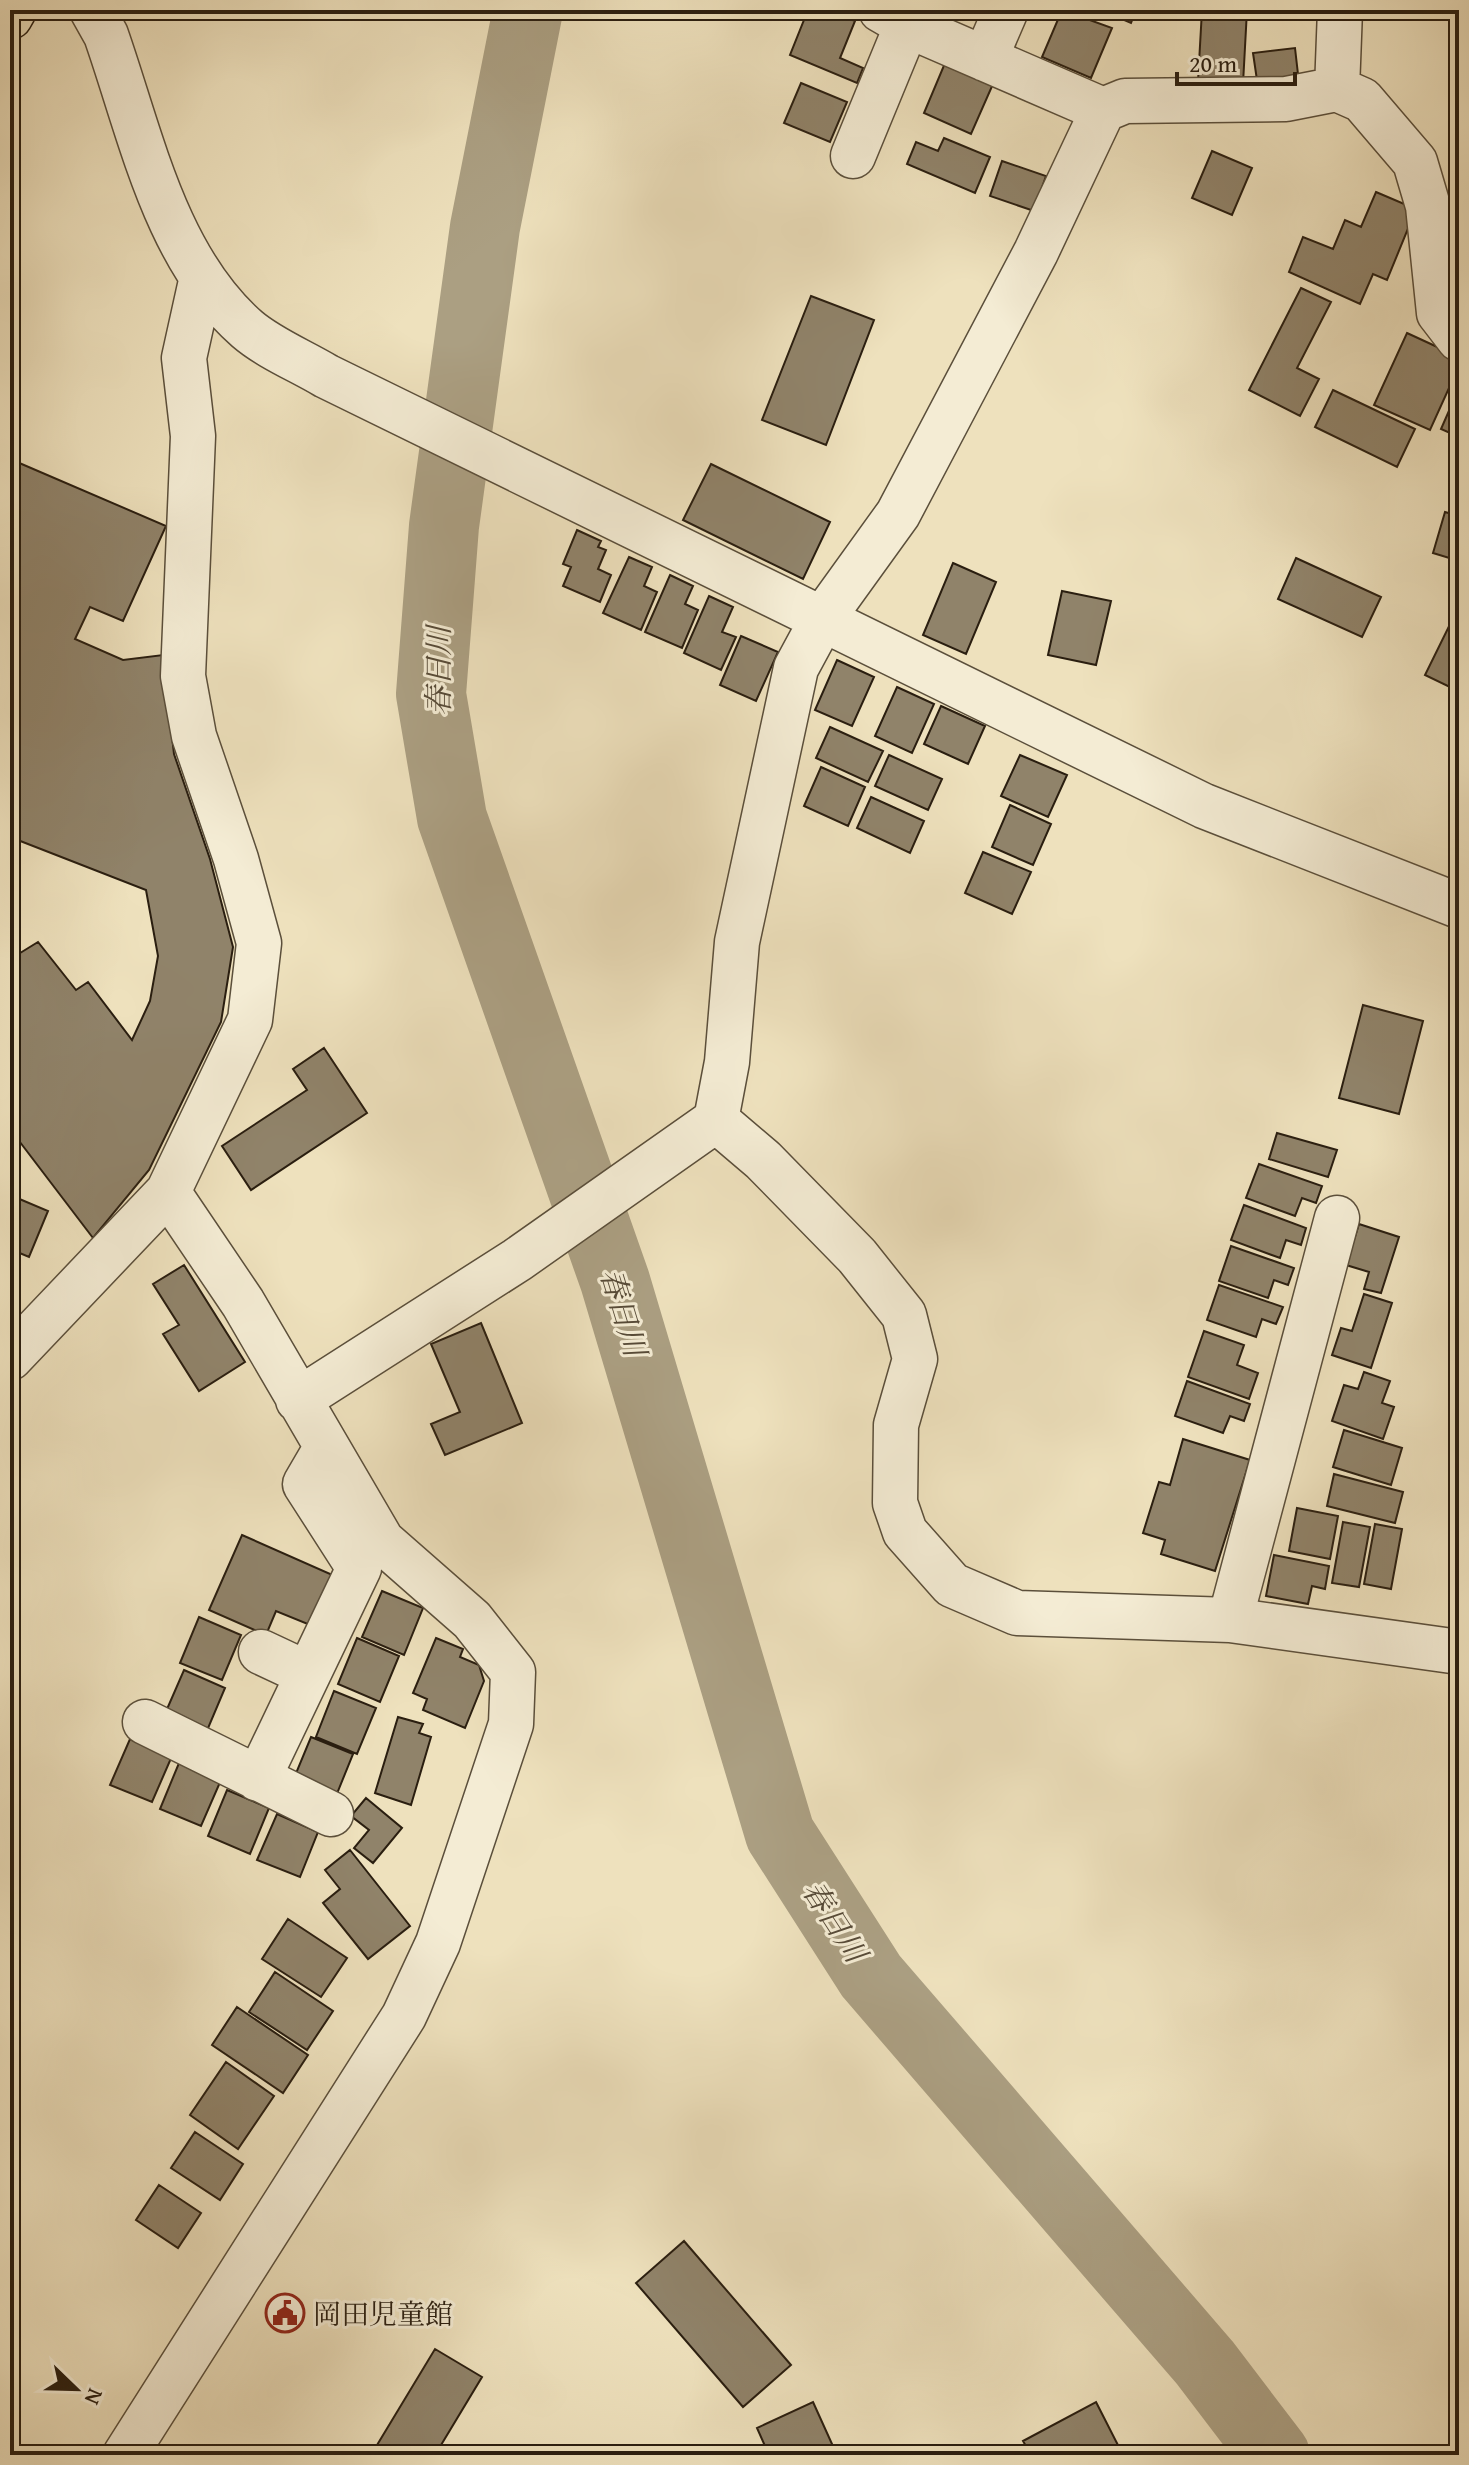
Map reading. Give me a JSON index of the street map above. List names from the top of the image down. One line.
{"water":["春日川"],"places":{"public building":["岡田児童館"]},"scale_bar":"20 m","north":"bottom right"}
